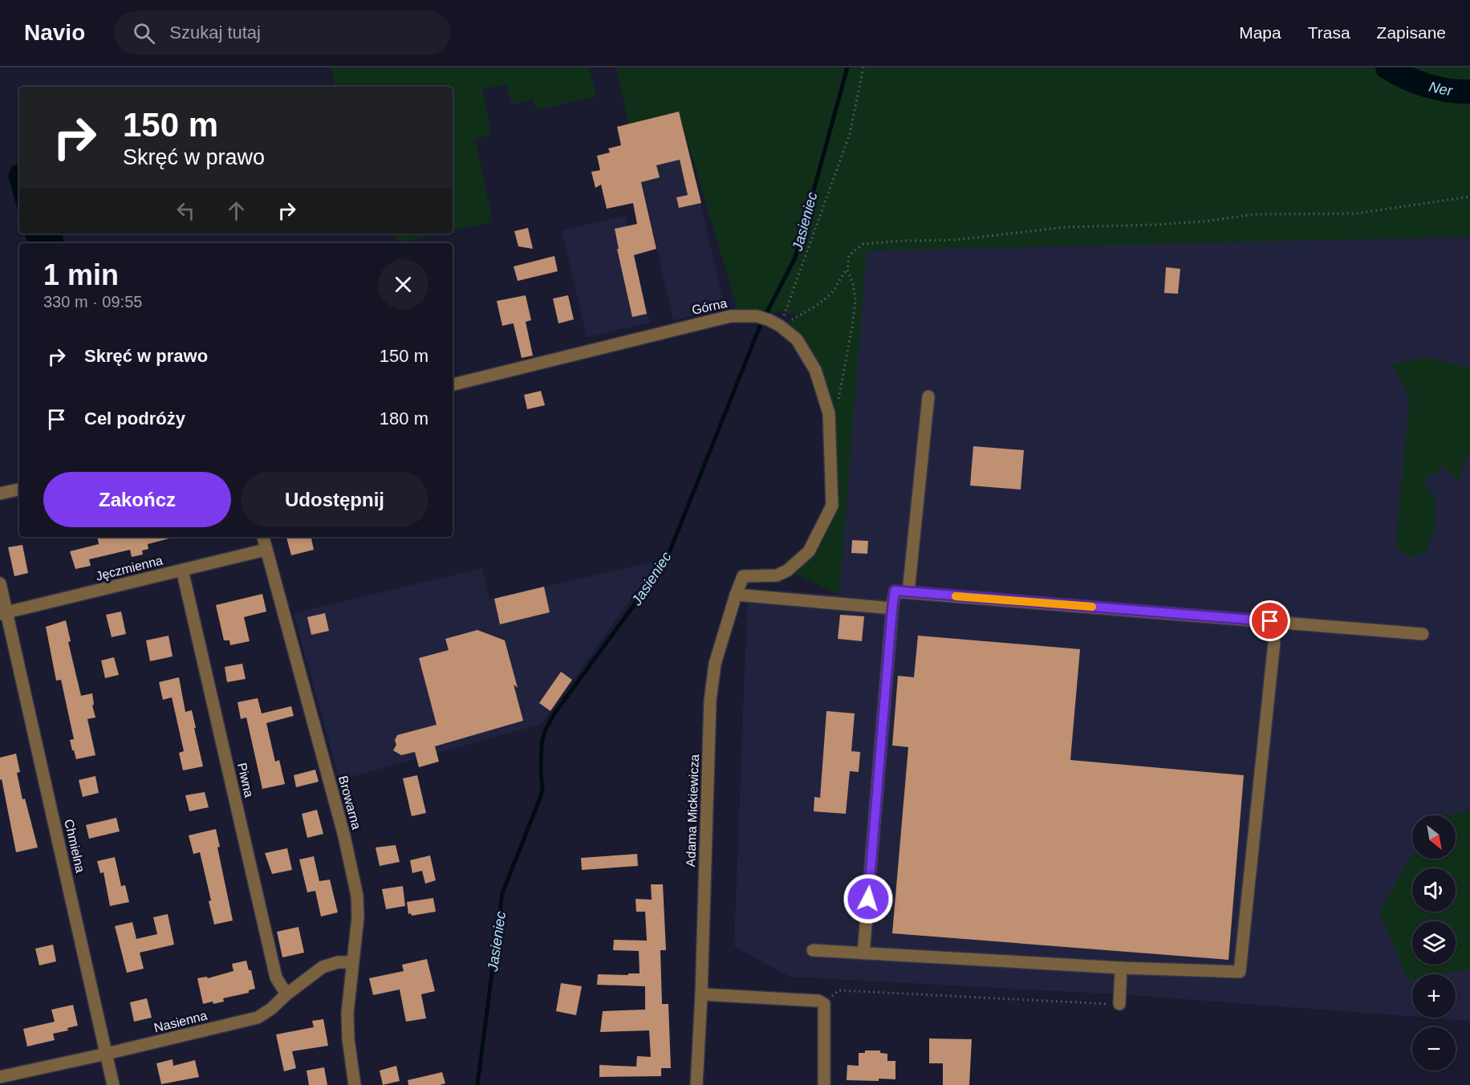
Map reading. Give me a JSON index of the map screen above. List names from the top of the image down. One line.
{"streets":{"street":["Górna","Jęczmienna","Piwna","Browarna","Adama Mickiewicza","Chmielna","Nasienna"]},"crossings":[["Górna","Adama Mickiewicza"],["Jęczmienna","Piwna"],["Jęczmienna","Browarna"],["Jęczmienna","Chmielna"],["Piwna","Nasienna"],["Browarna","Nasienna"],["Chmielna","Nasienna"]],"water":["Ner","Jasieniec"],"north":"bottom right","page":{"header":"Navio","search":"Szukaj tutaj","nav":["Mapa","Trasa","Zapisane"],"turn":["150 m","Skręć w prawo"],"heading":["1 min","330 m · 09:55"],"list":[{"name":"Skręć w prawo","value":"150 m"},{"name":"Cel podróży","value":"180 m"}],"buttons":["Zakończ","Udostępnij"],"map_buttons":["+","−"]}}
